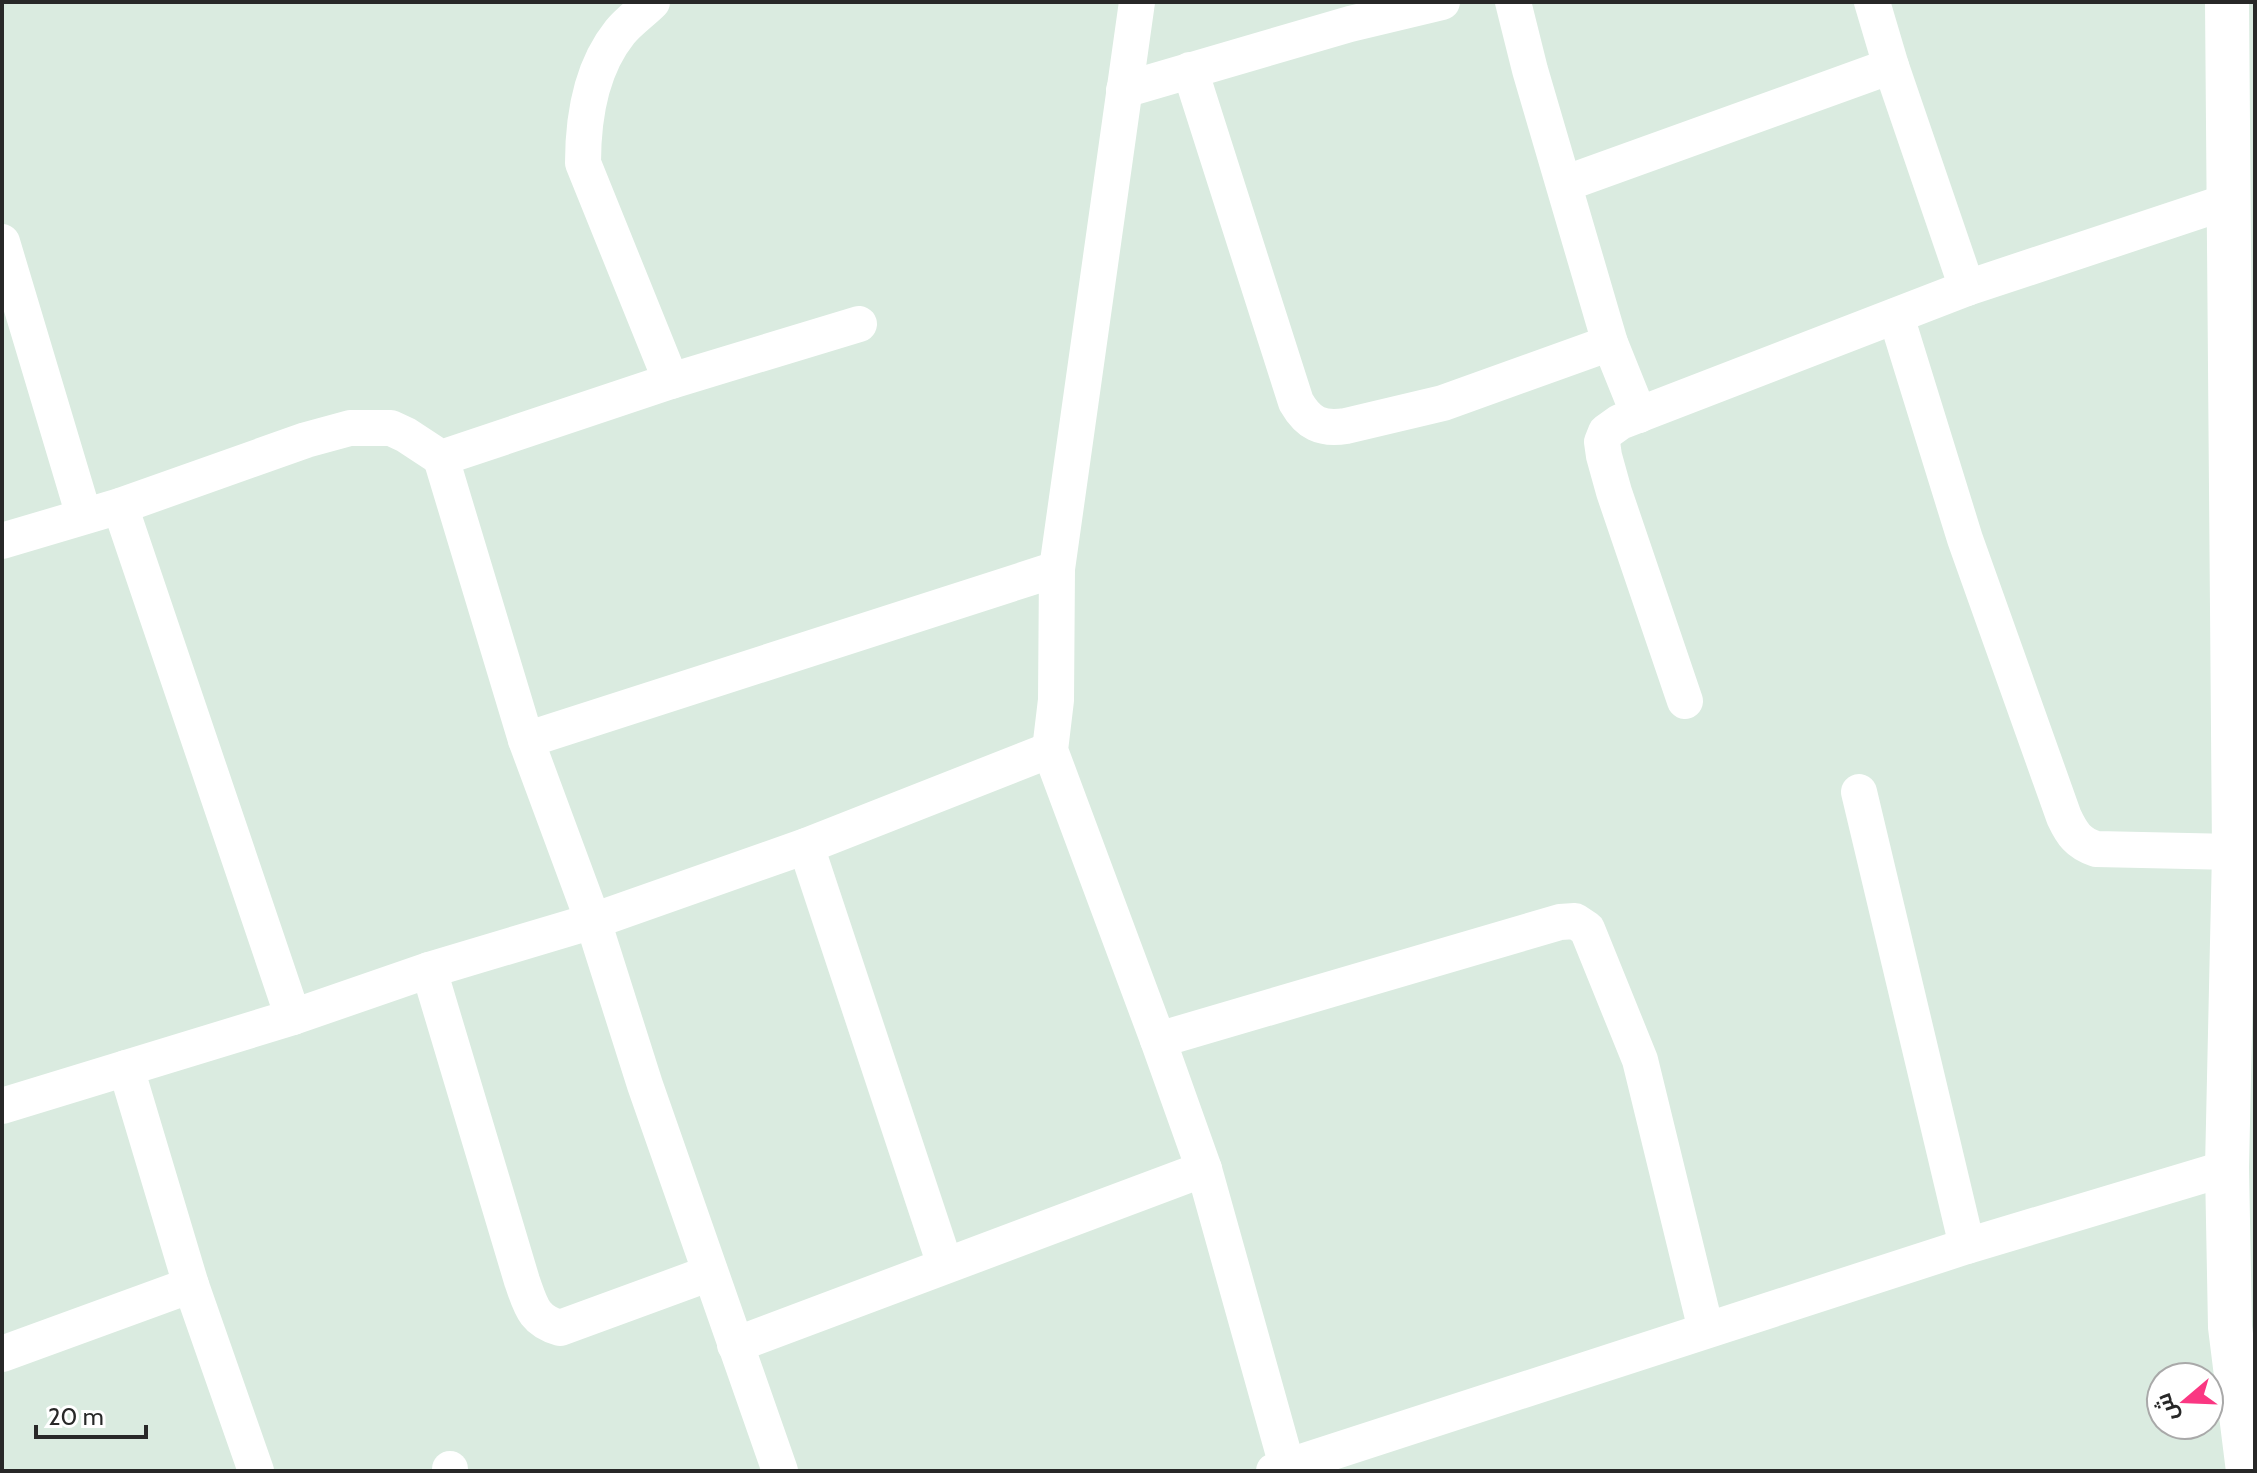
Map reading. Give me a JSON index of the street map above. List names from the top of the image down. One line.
{"scale_bar":"20 m","north":"left"}
